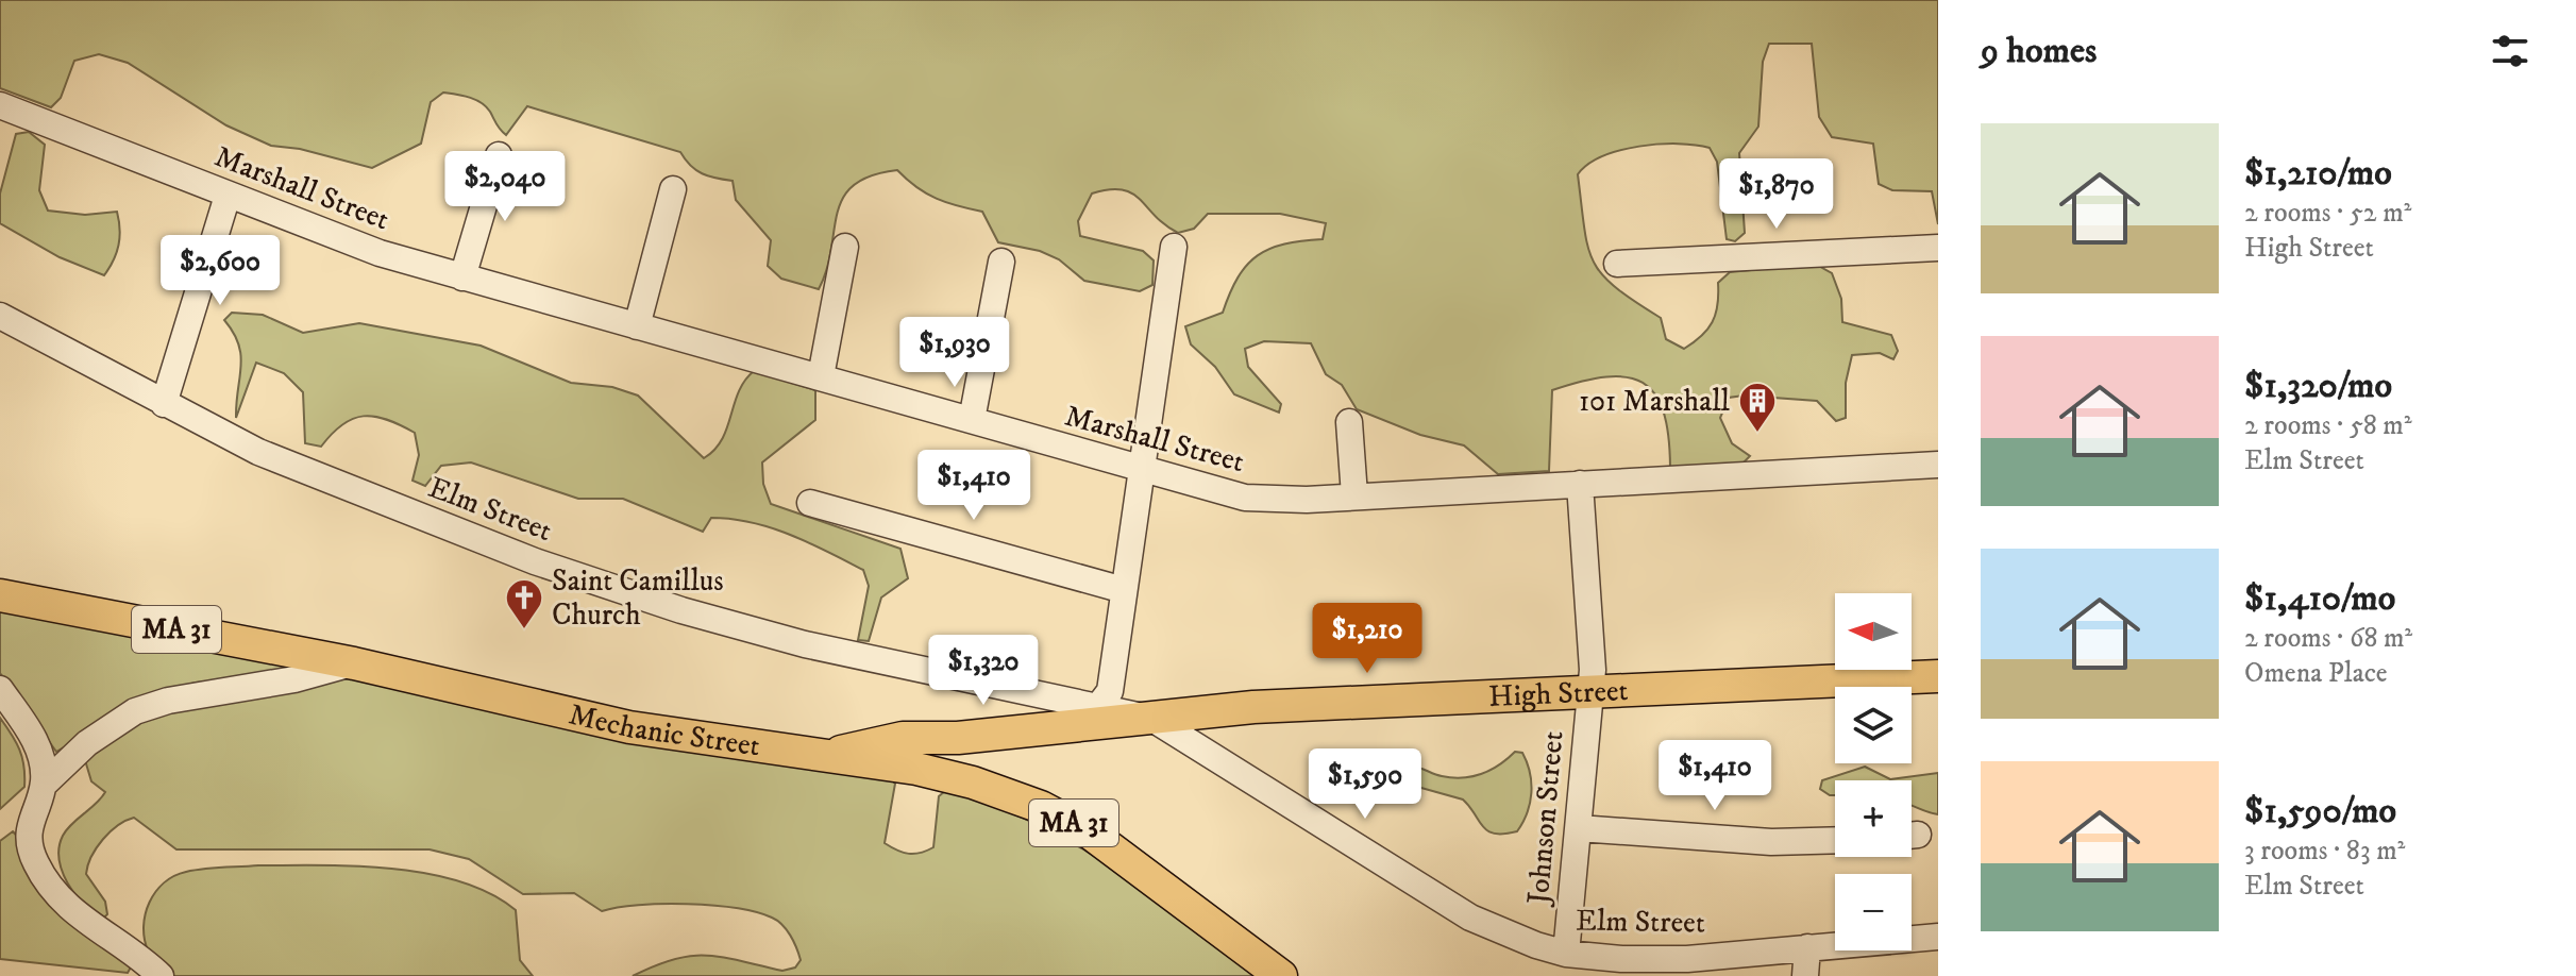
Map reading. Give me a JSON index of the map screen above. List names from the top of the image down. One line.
{"streets":{"main road":["MA 31","High Street","Mechanic Street"],"street":["Marshall Street","Elm Street","Johnson Street"]},"crossings":[["Marshall Street","Johnson Street"],["Elm Street","High Street"],["Elm Street","Johnson Street"],["High Street","Mechanic Street"],["High Street","Johnson Street"]],"places":{"building":["101 Marshall"],"church":["Saint Camillus Church"]},"north":"left","page":{"heading":"9 homes","list":[{"name":"$1,210/mo","note":"2 rooms · 52 m² · High Street"},{"name":"$1,320/mo","note":"2 rooms · 58 m² · Elm Street"},{"name":"$1,410/mo","note":"2 rooms · 68 m² · Omena Place"},{"name":"$1,590/mo","note":"3 rooms · 83 m² · Elm Street"}],"price":["$2,040","$1,870","$2,600","$1,930","$1,410","$1,210","$1,320","$1,410","$1,590"],"map_buttons":["+","−"]}}
